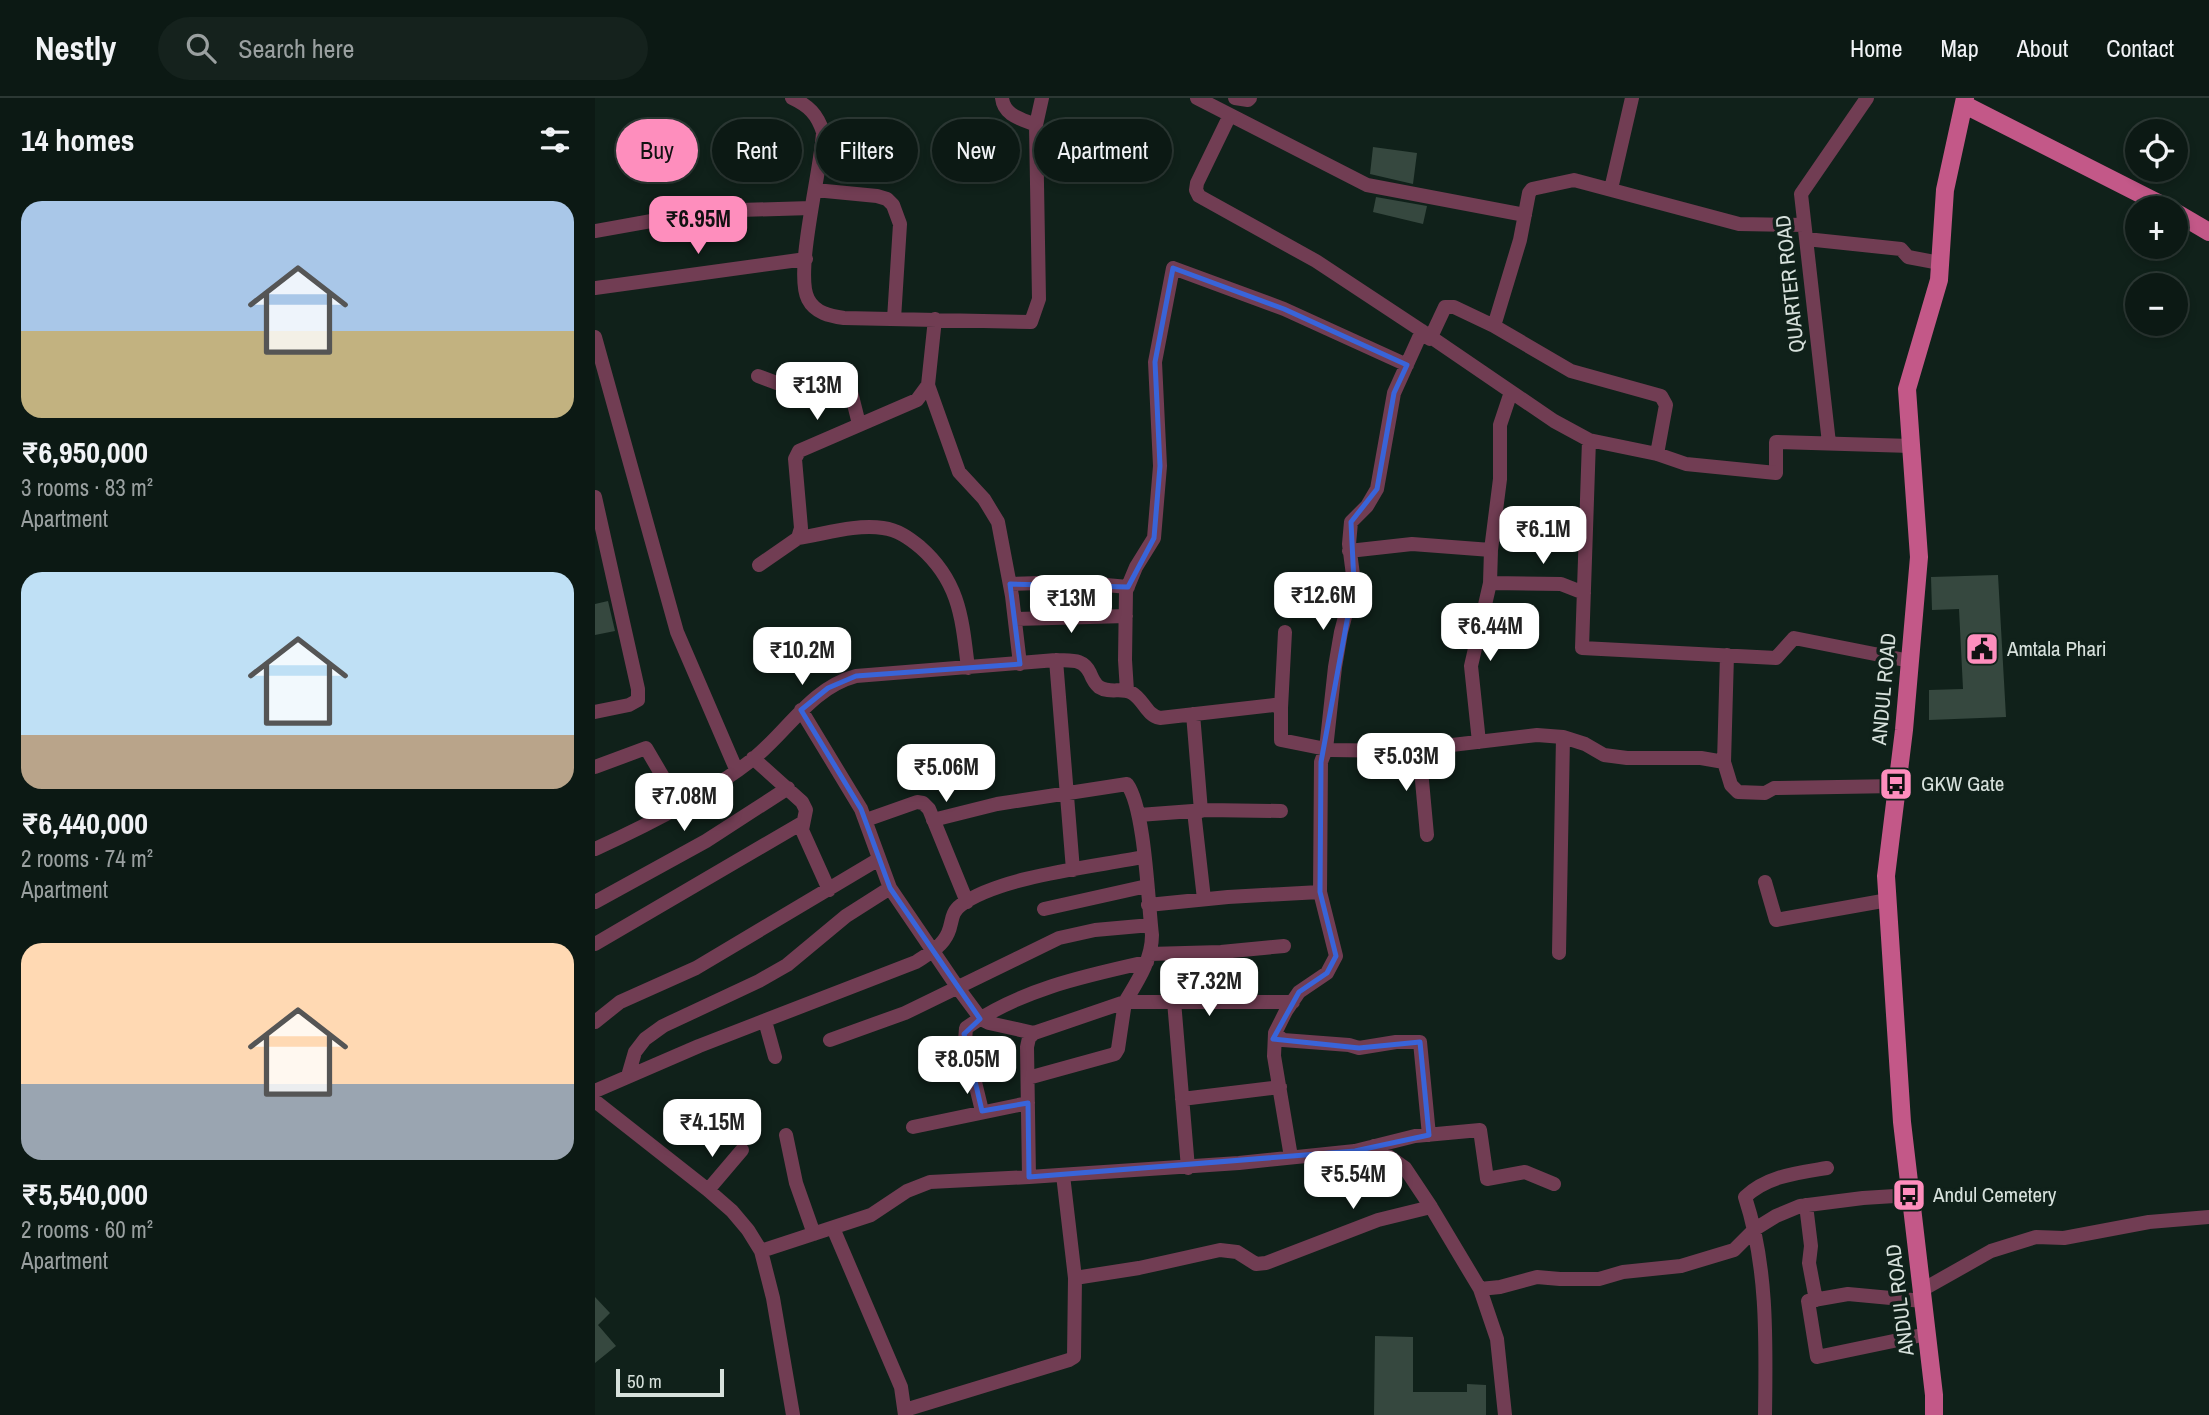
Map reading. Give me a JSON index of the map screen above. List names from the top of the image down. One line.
{"streets":{"main road":["ANDUL ROAD"],"street":["QUARTER ROAD"]},"places":{"public building":["Amtala Phari"],"bus stop":["GKW Gate","Andul Cemetery"]},"scale_bar":"50 m","page":{"header":"Nestly","search":"Search here","nav":["Home","Map","About","Contact"],"heading":"14 homes","map_buttons":["+","−"],"chip":["Buy","Rent","Filters","New","Apartment"],"list":[{"name":"₹6,950,000","note":"3 rooms · 83 m² · Apartment"},{"name":"₹6,440,000","note":"2 rooms · 74 m² · Apartment"},{"name":"₹5,540,000","note":"2 rooms · 60 m² · Apartment"}],"price":["₹6.95M","₹13M","₹6.1M","₹12.6M","₹13M","₹6.44M","₹10.2M","₹5.03M","₹5.06M","₹7.08M","₹7.32M","₹8.05M","₹4.15M","₹5.54M"],"scale":"50 m"}}
